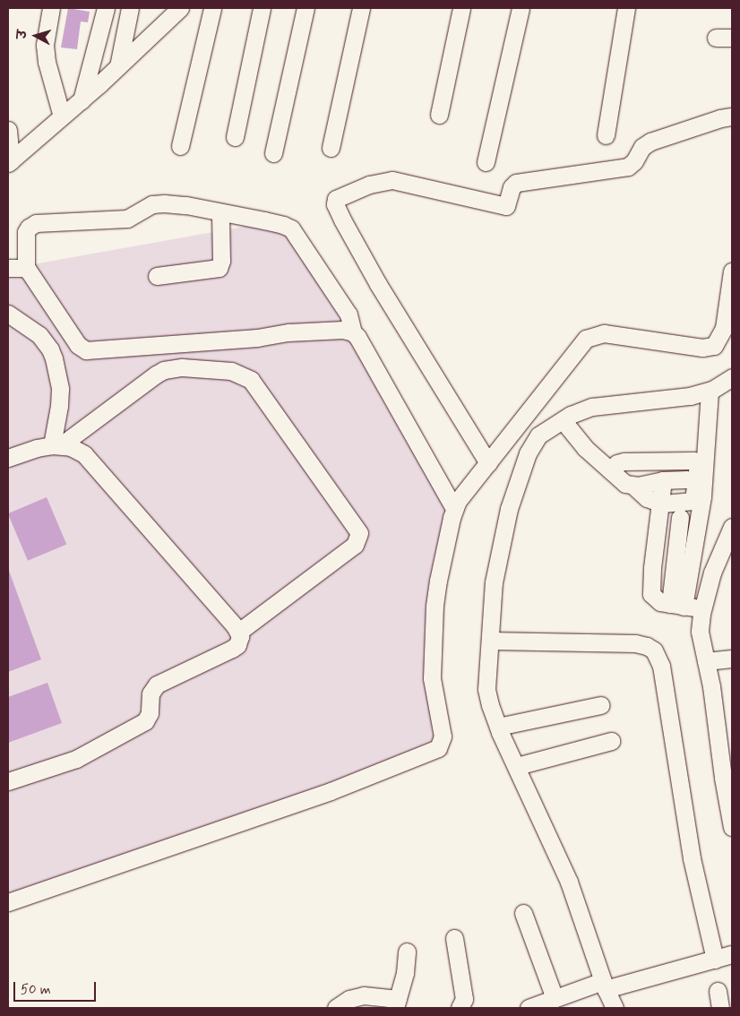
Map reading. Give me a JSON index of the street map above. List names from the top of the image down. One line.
{"scale_bar":"50 m","north":"left"}
